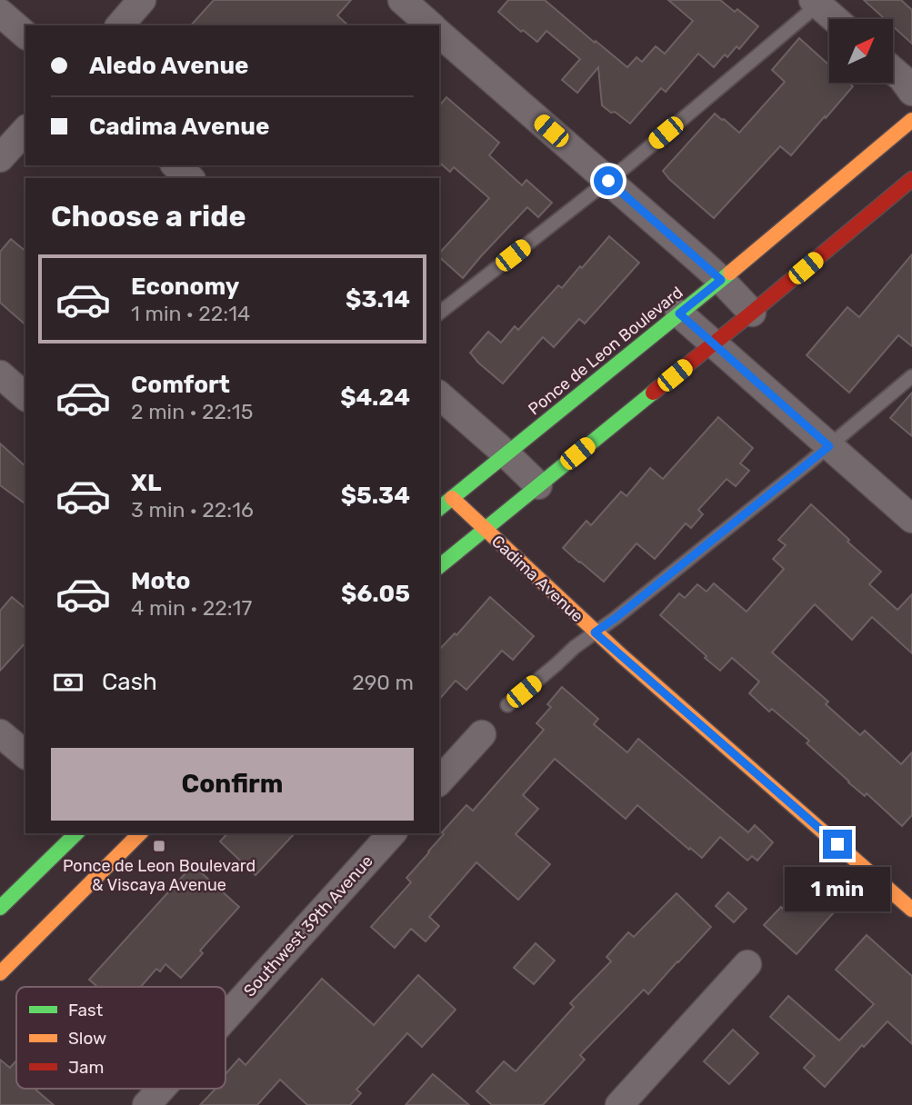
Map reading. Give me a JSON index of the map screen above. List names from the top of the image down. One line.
{"streets":{"street":["Ponce de Leon Boulevard","Cadima Avenue","Southwest 39th Avenue"]},"crossings":[["Ponce de Leon Boulevard","Cadima Avenue"]],"places":{"transit":["Ponce de Leon Boulevard & Viscaya Avenue"]},"legend":["Fast","Slow","Jam"],"north":"top right","page":{"banner":["Aledo Avenue","Cadima Avenue"],"heading":"Choose a ride","list":[{"name":"Economy","note":"1 min · 22:14","value":"$3.14"},{"name":"Comfort","note":"2 min · 22:15","value":"$4.24"},{"name":"XL","note":"3 min · 22:16","value":"$5.34"},{"name":"Moto","note":"4 min · 22:17","value":"$6.05"}],"pay":["Cash","290 m"],"buttons":"Confirm","bubble":"1 min"}}
